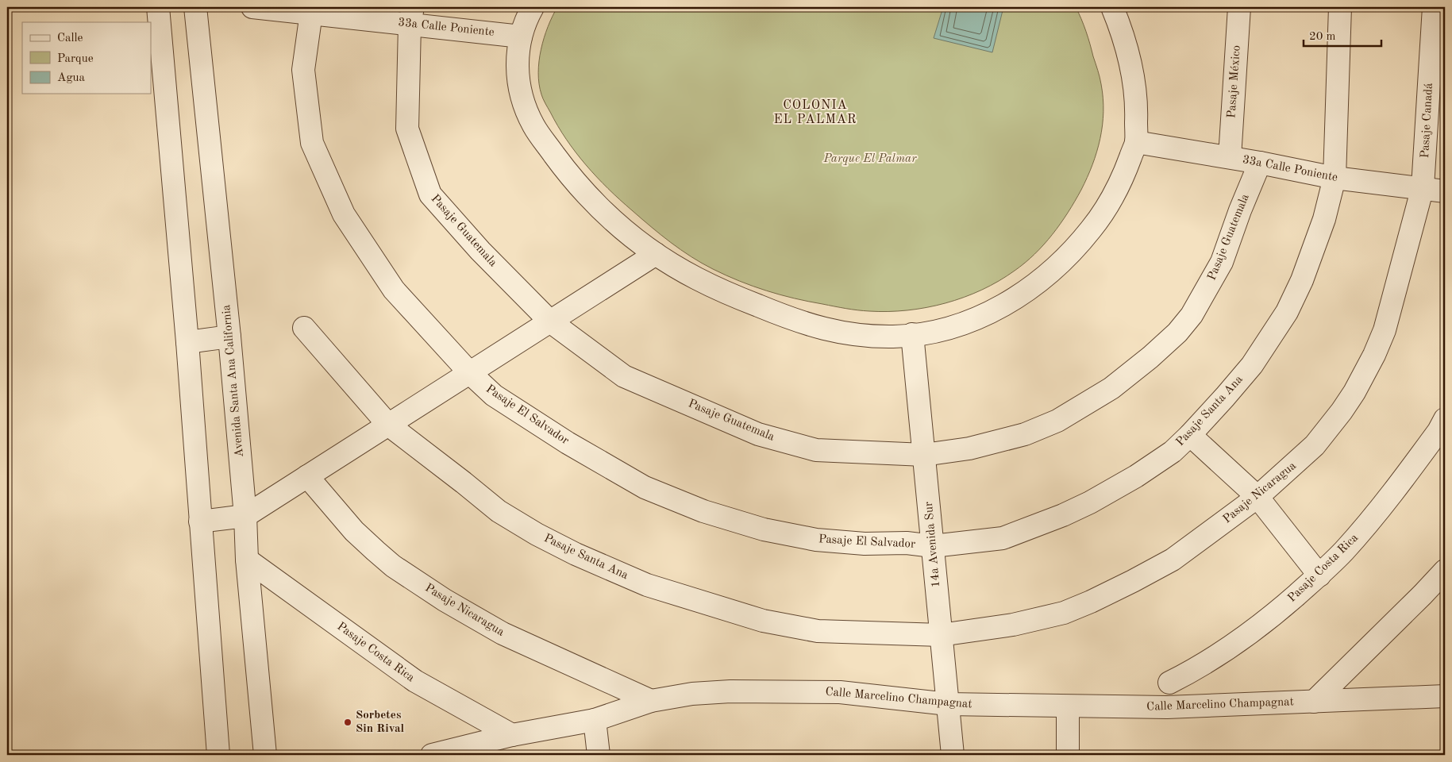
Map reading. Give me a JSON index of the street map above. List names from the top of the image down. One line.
{"streets":{"street":["33a Calle Poniente","Pasaje México","Pasaje Canadá","Pasaje Guatemala","Avenida Santa Ana California","Pasaje Santa Ana","Pasaje El Salvador","Pasaje Nicaragua","14a Avenida Sur","Pasaje Costa Rica","Calle Marcelino Champagnat"]},"crossings":[["33a Calle Poniente","Pasaje México"],["33a Calle Poniente","Pasaje Canadá"],["33a Calle Poniente","Pasaje Guatemala"],["33a Calle Poniente","Pasaje Santa Ana"],["33a Calle Poniente","Pasaje El Salvador"],["33a Calle Poniente","Pasaje Nicaragua"],["Pasaje Canadá","Pasaje Nicaragua"],["Pasaje Guatemala","14a Avenida Sur"],["Avenida Santa Ana California","Pasaje Costa Rica"],["Pasaje Santa Ana","Pasaje El Salvador"],["Pasaje Santa Ana","Pasaje Nicaragua"],["Pasaje Santa Ana","14a Avenida Sur"],["Pasaje El Salvador","14a Avenida Sur"],["Pasaje Nicaragua","14a Avenida Sur"],["Pasaje Nicaragua","Calle Marcelino Champagnat"],["14a Avenida Sur","Calle Marcelino Champagnat"],["Pasaje Costa Rica","Calle Marcelino Champagnat"]],"districts":["COLONIA EL PALMAR"],"parks":["Parque El Palmar"],"places":["Sorbetes Sin Rival"],"legend":["Calle","Parque","Agua"],"scale_bar":"20 m"}
